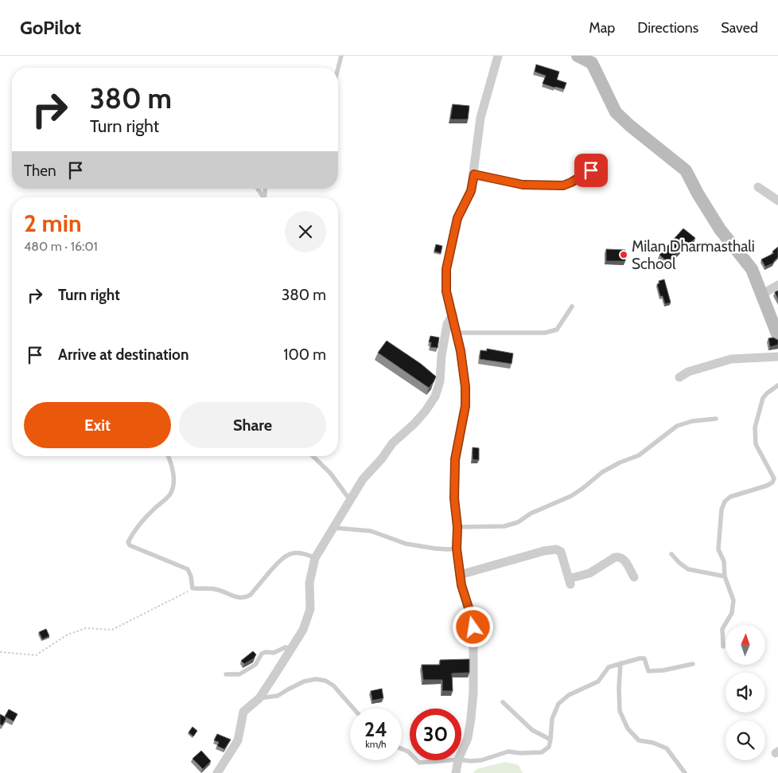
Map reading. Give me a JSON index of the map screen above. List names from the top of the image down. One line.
{"places":["Milan Dharmasthali School"],"north":"top","page":{"header":"GoPilot","nav":["Map","Directions","Saved"],"turn":["380 m","Turn right"],"then":"Then","heading":["2 min","480 m · 16:01"],"list":[{"name":"Turn right","value":"380 m"},{"name":"Arrive at destination","value":"100 m"}],"buttons":["Exit","Share"],"speed":"24 km/h","limit":"30"}}
